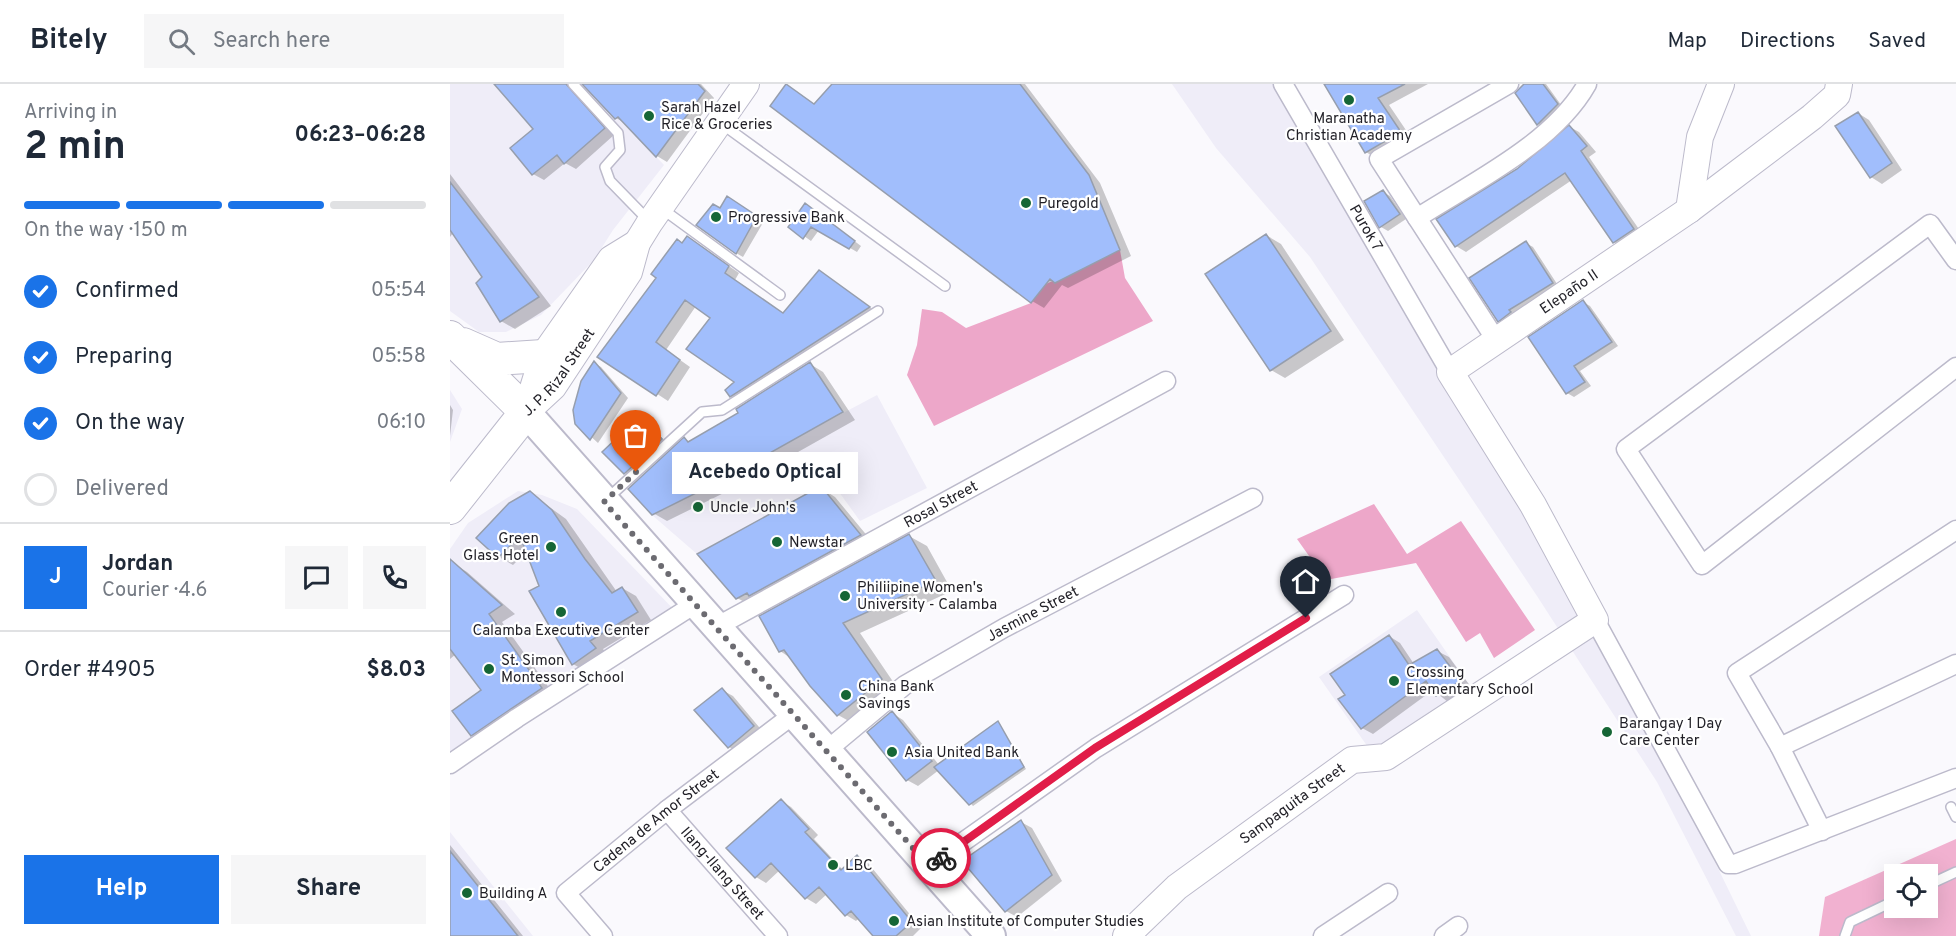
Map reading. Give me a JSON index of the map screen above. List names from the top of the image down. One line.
{"streets":{"street":["Purok 7","Elepaño II","J. P. Rizal Street","Rosal Street","Jasmine Street","Sampaguita Street","Cadena de Amor Street","Ilang-Ilang Street"]},"crossings":[["Purok 7","Elepaño II"],["Cadena de Amor Street","Ilang-Ilang Street"]],"places":["Maranatha Christian Academy","Sarah Hazel Rice & Groceries","Puregold","Progressive Bank","Acebedo Optical","Uncle John's","Newstar","Green Glass Hotel","Philiipine Women's University - Calamba","Calamba Executive Center","St. Simon Montessori School","Crossing Elementary School","China Bank Savings","Barangay 1 Day Care Center","Asia United Bank","LBC","Building A","Asian Institute of Computer Studies"],"page":{"header":"Bitely","search":"Search here","nav":["Map","Directions","Saved"],"heading":["2 min","Arriving in","06:23–06:28"],"panel":["Jordan","Courier · 4.6","Order #4905","$8.03"],"bar":"On the way · 150 m","list":[["Confirmed","05:54"],["Preparing","05:58"],["On the way","06:10"],"Delivered"],"bubble":"Acebedo Optical","round":"J","buttons":["Help","Share"]}}
